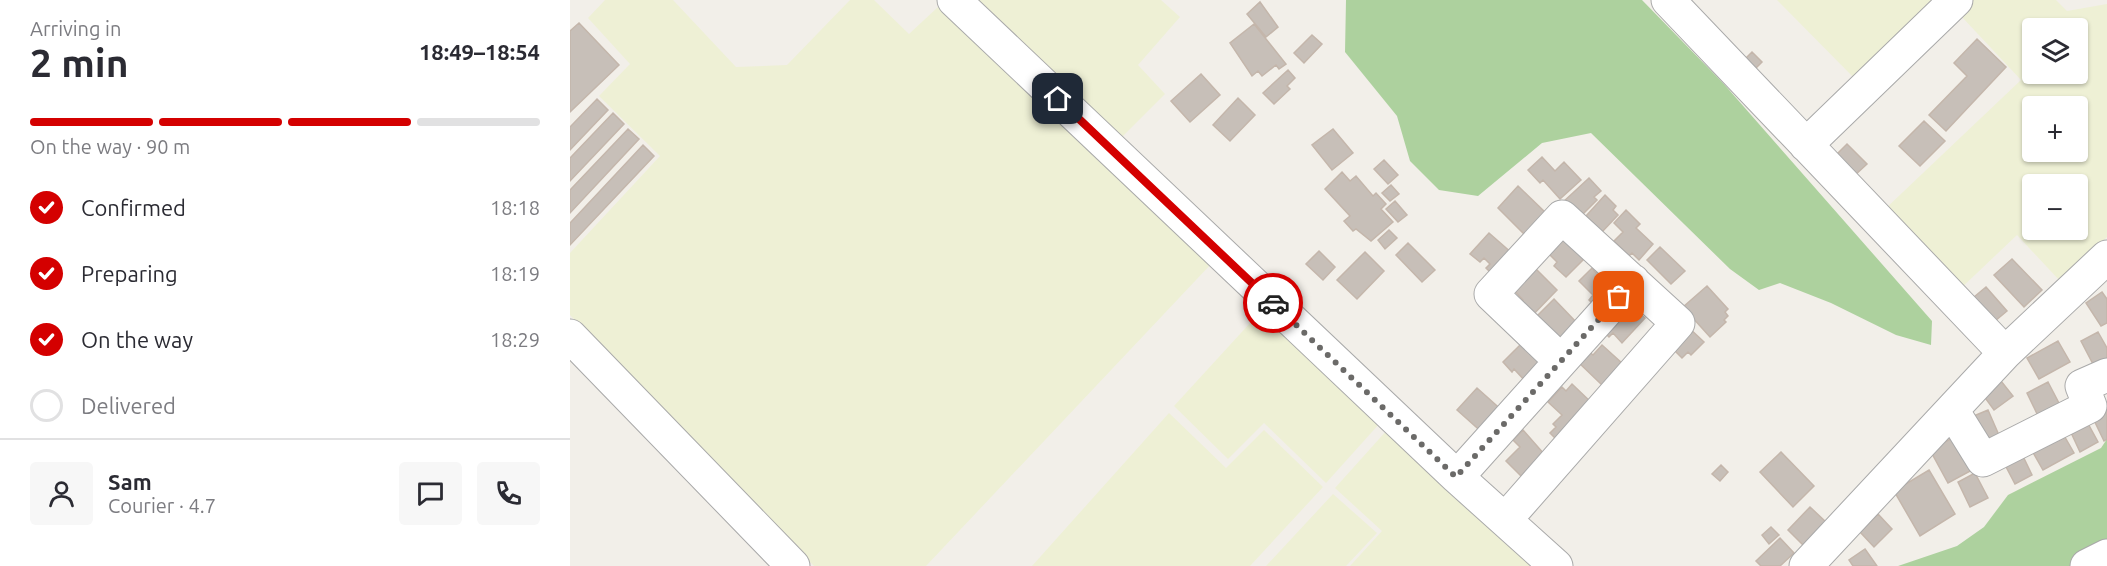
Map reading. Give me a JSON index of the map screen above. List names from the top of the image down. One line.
{"page":{"heading":["2 min","Arriving in","18:49–18:54"],"panel":["Sam","Courier · 4.7"],"map_buttons":["+","−"],"bar":"On the way · 90 m","list":[["Confirmed","18:18"],["Preparing","18:19"],["On the way","18:29"],"Delivered"]}}
